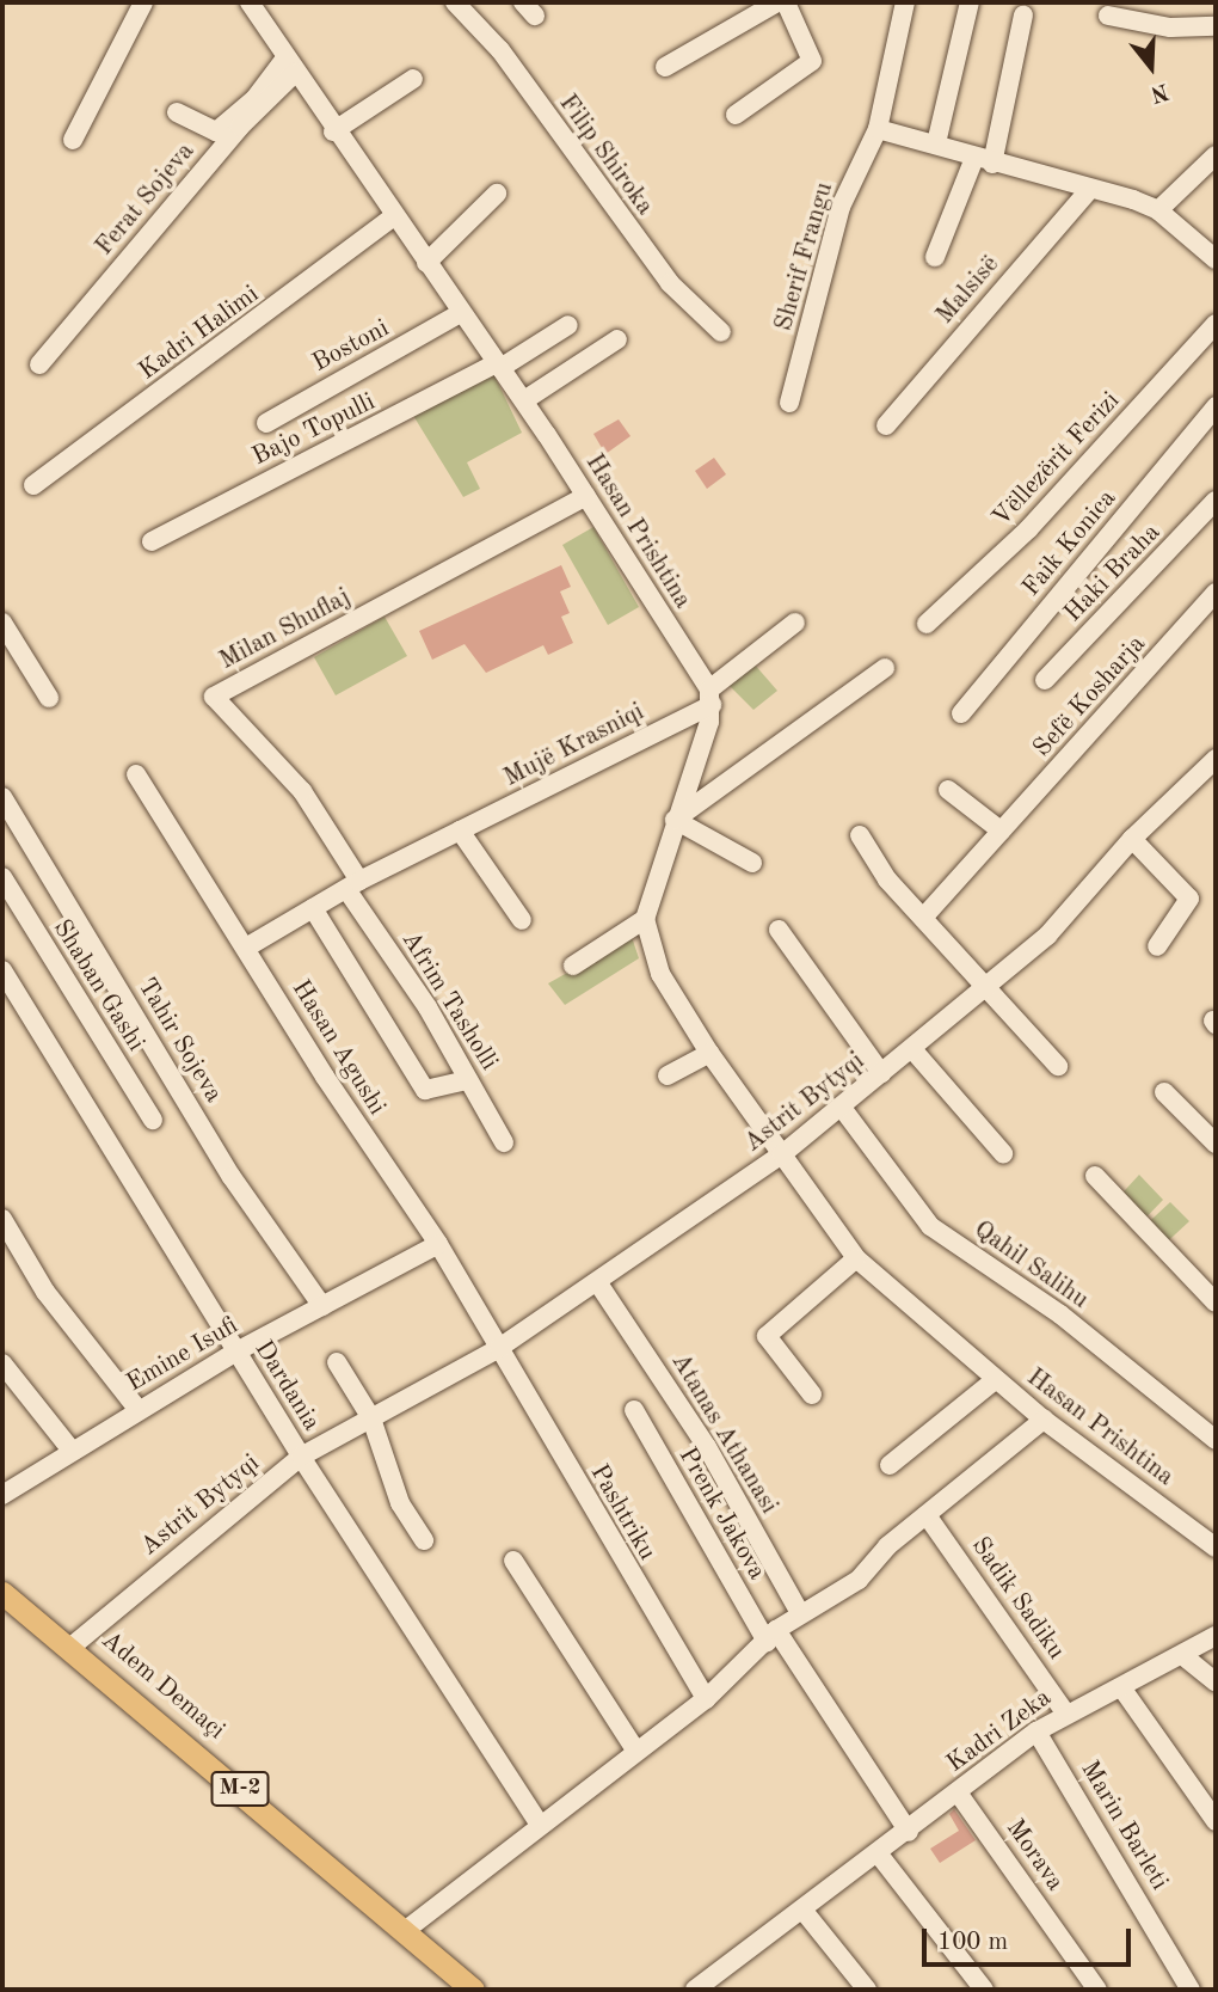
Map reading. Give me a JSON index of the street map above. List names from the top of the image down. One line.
{"streets":{"main road":["Adem Demaçi","M-2"],"street":["Filip Shiroka","Ferat Sojeva","Sherif Frangu","Malsisë","Kadri Halimi","Bostoni","Bajo Topulli","Vëllezërit Ferizi","Hasan Prishtina","Faik Konica","Haki Braha","Milan Shuflaj","Sefë Kosharja","Mujë Krasniqi","Shaban Gashi","Afrim Tasholli","Tahir Sojeva","Hasan Agushi","Astrit Bytyqi","Qahil Salihu","Emine Isufi","Dardania","Atanas Athanasi","Pashtriku","Prenk Jakova","Sadik Sadiku","Kadri Zeka","Marin Barleti","Morava"]},"crossings":[["Ferat Sojeva","Hasan Prishtina"],["Kadri Halimi","Hasan Prishtina"],["Bostoni","Hasan Prishtina"],["Bajo Topulli","Hasan Prishtina"],["Hasan Prishtina","Milan Shuflaj"],["Hasan Prishtina","Mujë Krasniqi"],["Hasan Prishtina","Astrit Bytyqi"],["Milan Shuflaj","Mujë Krasniqi"],["Milan Shuflaj","Afrim Tasholli"],["Mujë Krasniqi","Afrim Tasholli"],["Mujë Krasniqi","Hasan Agushi"],["Tahir Sojeva","Emine Isufi"],["Hasan Agushi","Astrit Bytyqi"],["Hasan Agushi","Emine Isufi"],["Hasan Agushi","Pashtriku"],["Astrit Bytyqi","Qahil Salihu"],["Astrit Bytyqi","Dardania"],["Astrit Bytyqi","Atanas Athanasi"],["Astrit Bytyqi","Pashtriku"],["Astrit Bytyqi","Adem Demaçi"],["Emine Isufi","Dardania"],["Sadik Sadiku","Kadri Zeka"],["Kadri Zeka","Marin Barleti"],["Kadri Zeka","Morava"]],"scale_bar":"100 m","north":"bottom"}
